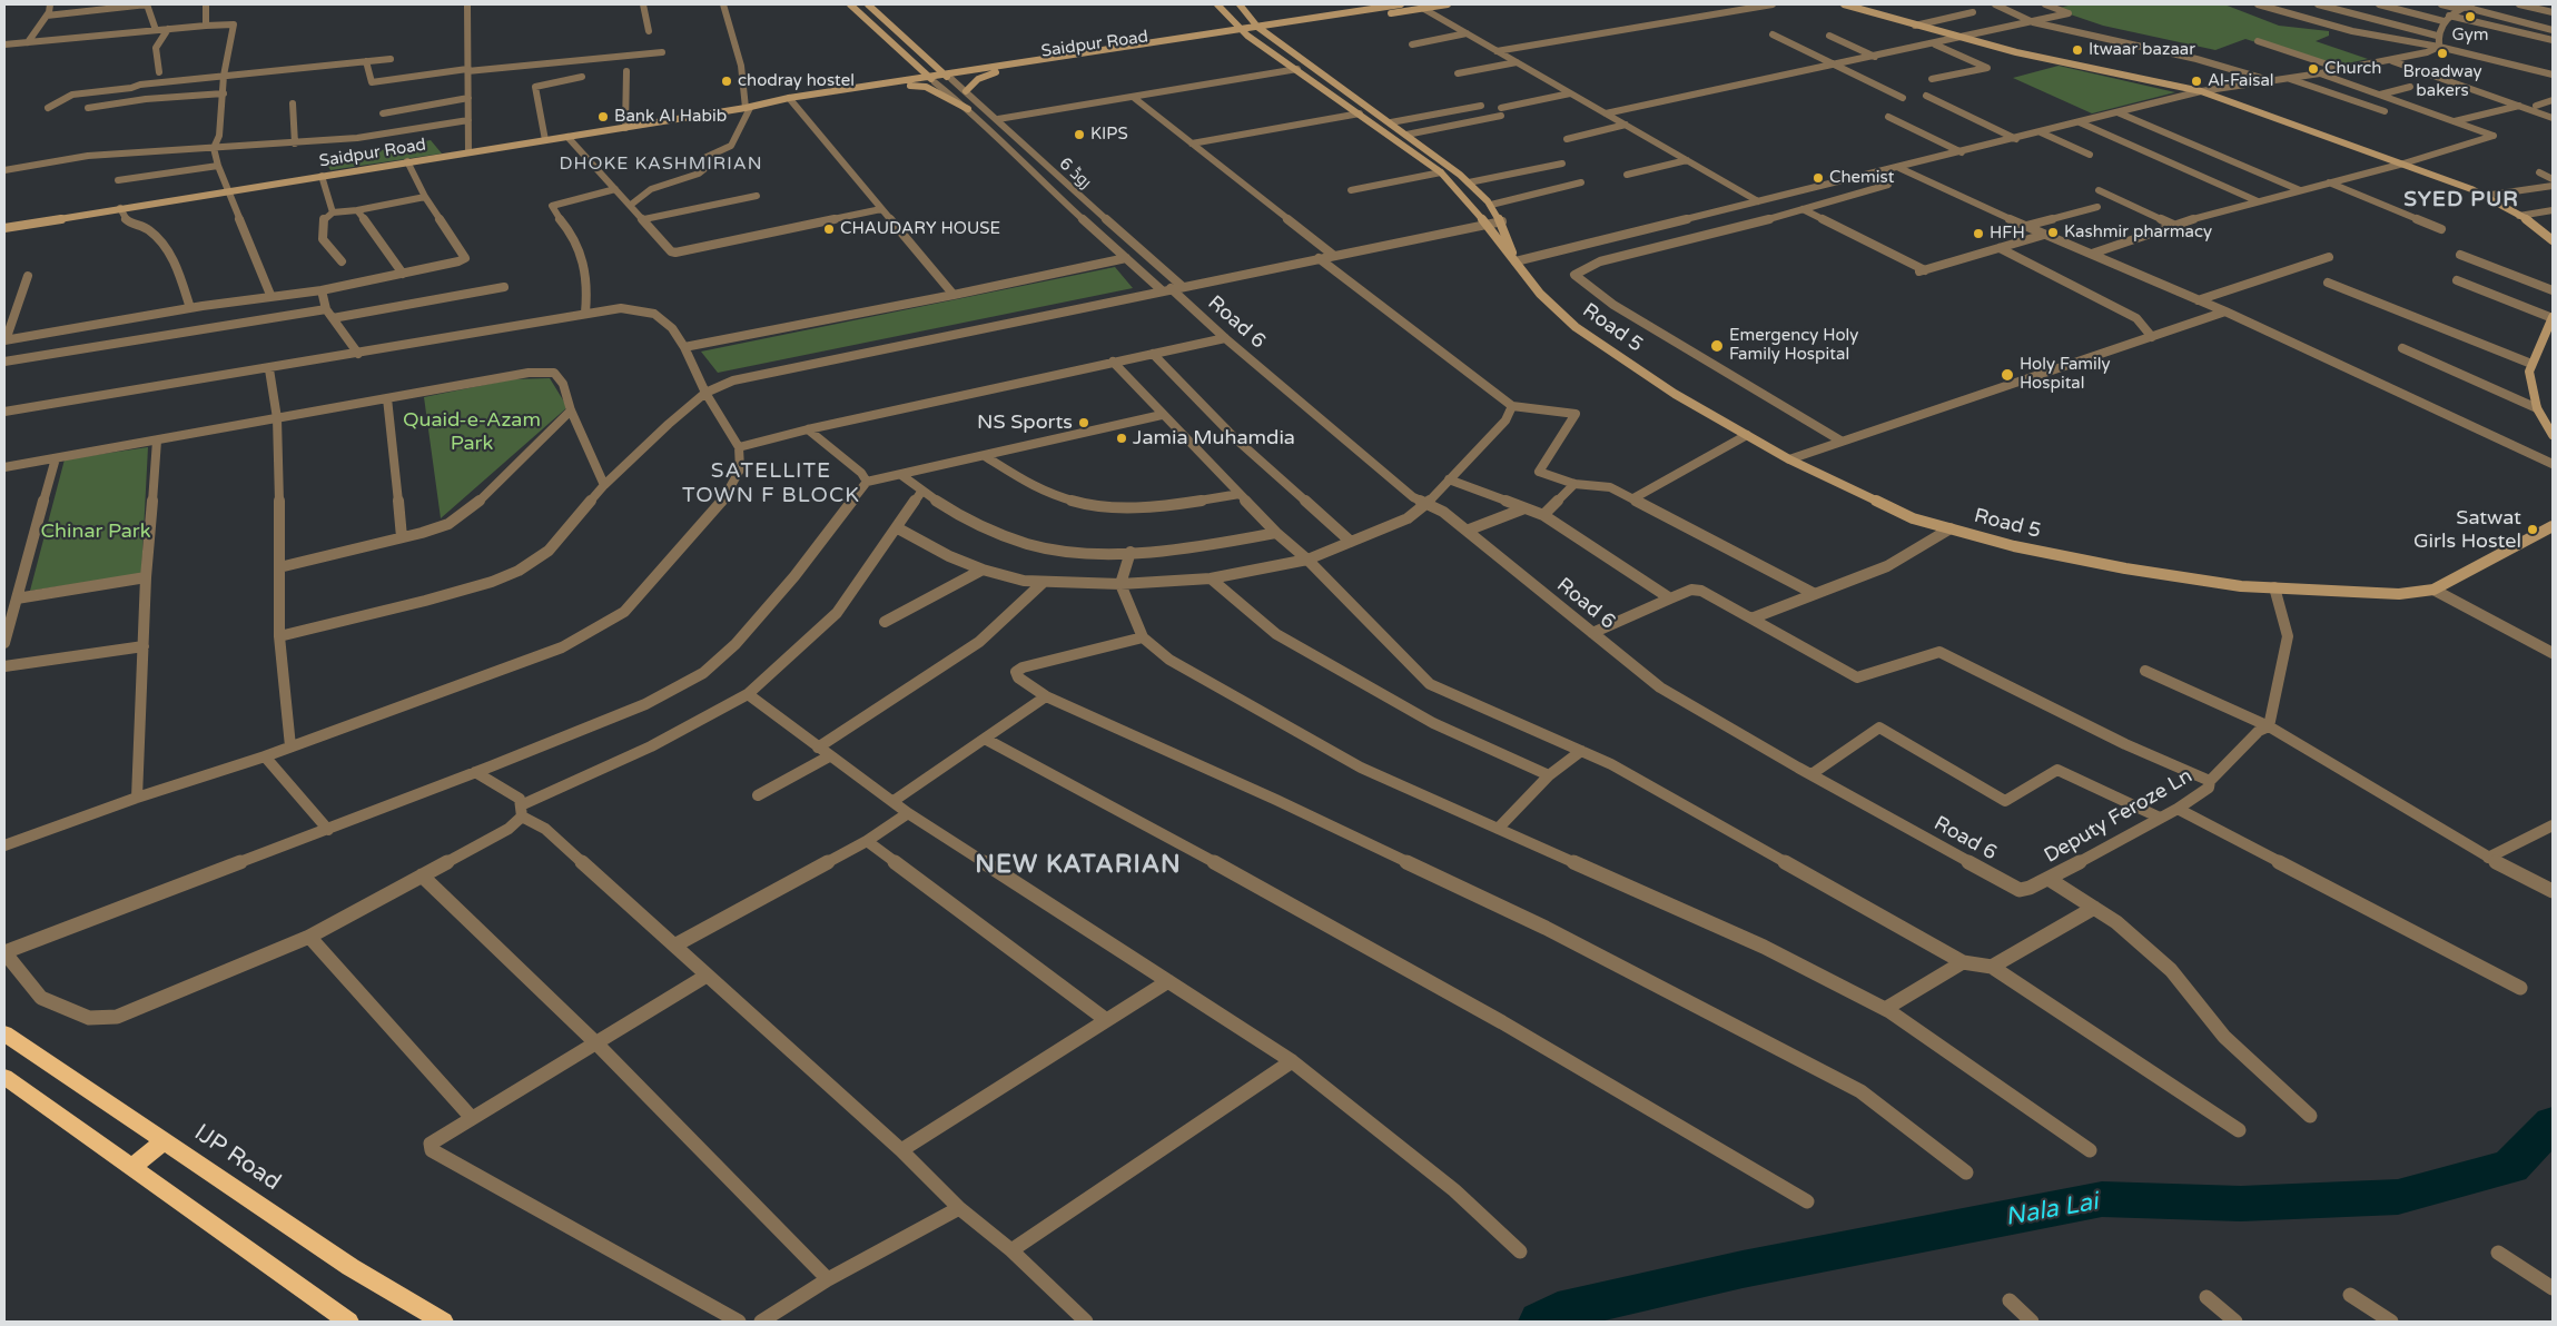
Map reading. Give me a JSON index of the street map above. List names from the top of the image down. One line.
{"streets":{"highway":["IJP Road"],"main road":["Saidpur Road","Road 5"],"street":["روڈ 6","Road 6","Deputy Feroze Ln"]},"crossings":[["Saidpur Road","روڈ 6"],["Saidpur Road","Road 5"],["روڈ 6","Road 6"],["Road 6","Deputy Feroze Ln"]],"districts":["DHOKE KASHMIRIAN","SYED PUR","SATELLITE TOWN F BLOCK","NEW KATARIAN"],"water":["Nala Lai"],"parks":["Quaid-e-Azam Park","Chinar Park"],"places":["Gym","Itwaar bazaar","Broadway bakers","Church","chodray hostel","Al-Faisal","Bank Al Habib","KIPS","Chemist","CHAUDARY HOUSE","Kashmir pharmacy","HFH","Emergency Holy Family Hospital","Holy Family Hospital","NS Sports","Jamia Muhamdia","Satwat Girls Hostel"]}
